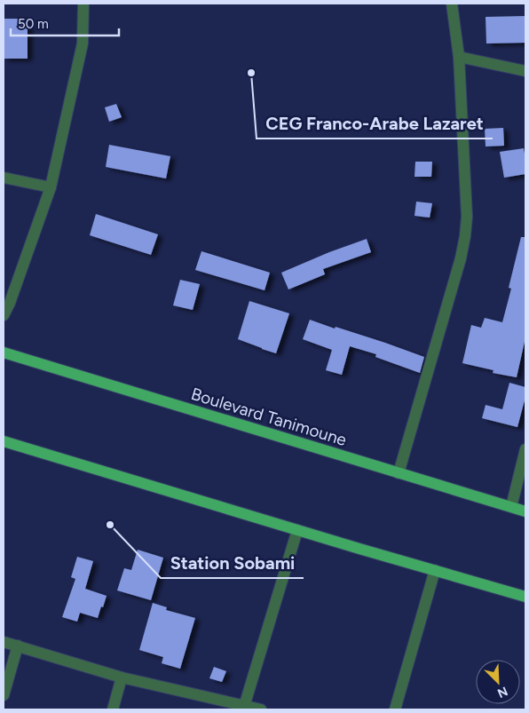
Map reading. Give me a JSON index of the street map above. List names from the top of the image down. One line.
{"streets":{"main road":["Boulevard Tanimoune"]},"places":["CEG Franco-Arabe Lazaret","Station Sobami"],"scale_bar":"50 m","north":"bottom right"}
